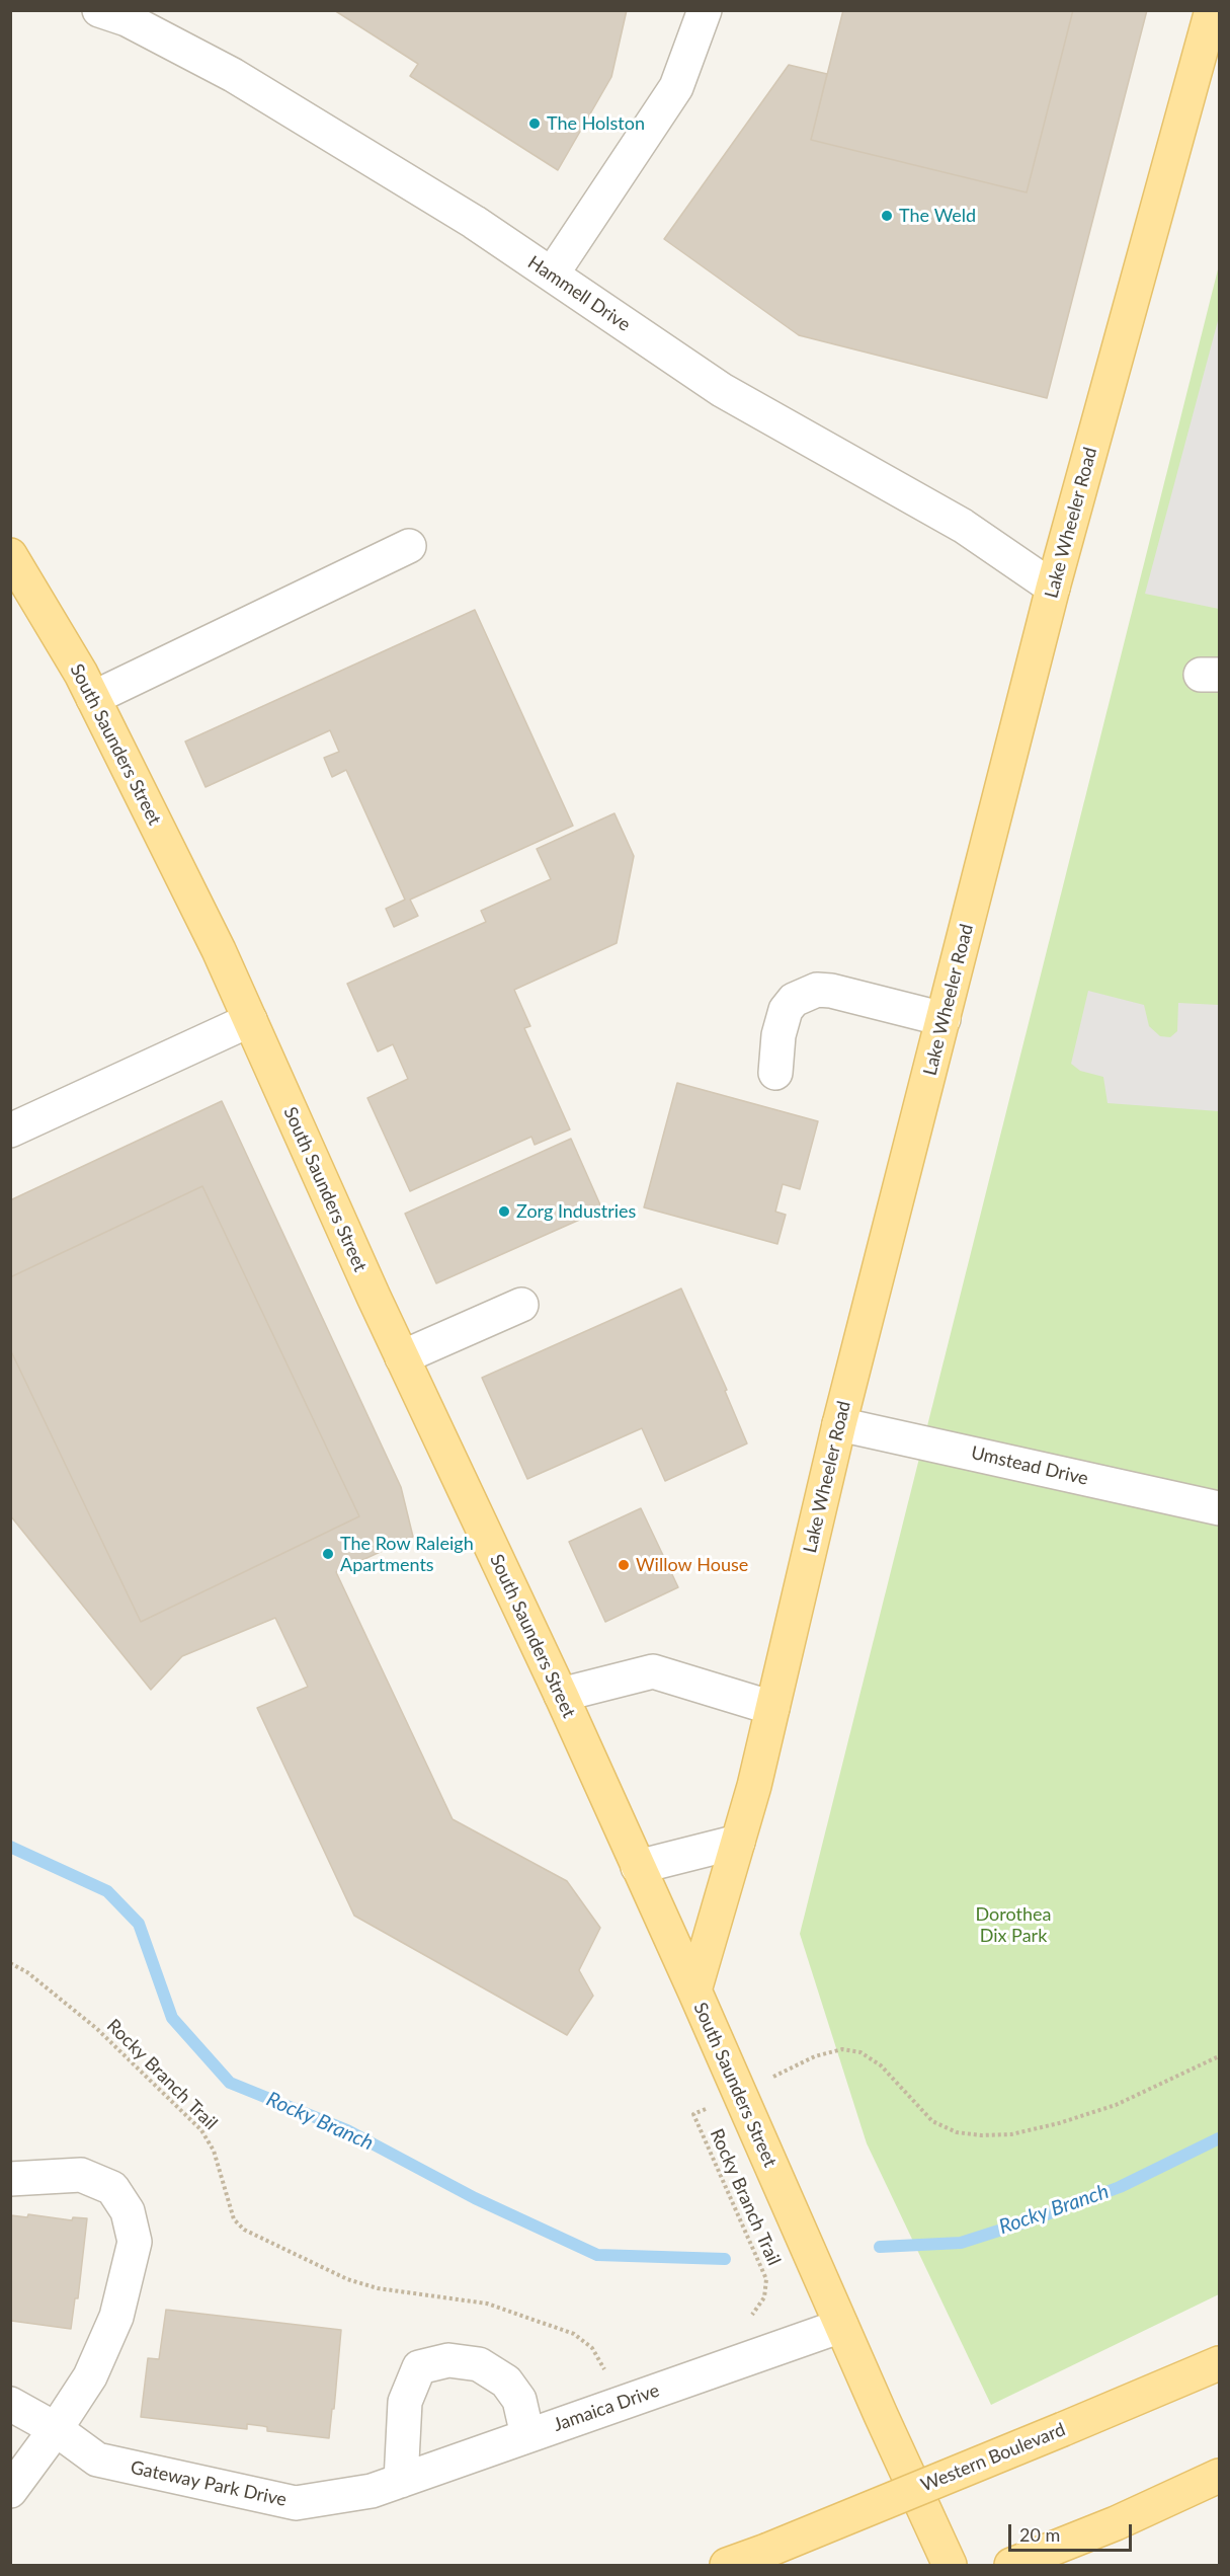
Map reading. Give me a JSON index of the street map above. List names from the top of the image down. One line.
{"streets":{"main road":["Lake Wheeler Road","South Saunders Street","Western Boulevard"],"street":["Hammell Drive","Umstead Drive","Jamaica Drive","Gateway Park Drive"],"path":["Rocky Branch Trail"]},"crossings":[["Hammell Drive","Lake Wheeler Road"],["Lake Wheeler Road","South Saunders Street"],["Lake Wheeler Road","Umstead Drive"],["South Saunders Street","Jamaica Drive"],["Jamaica Drive","Gateway Park Drive"]],"water":["Rocky Branch"],"parks":["Dorothea Dix Park"],"places":["The Holston","The Weld","Zorg Industries","The Row Raleigh Apartments","Willow House"],"scale_bar":"20 m"}
